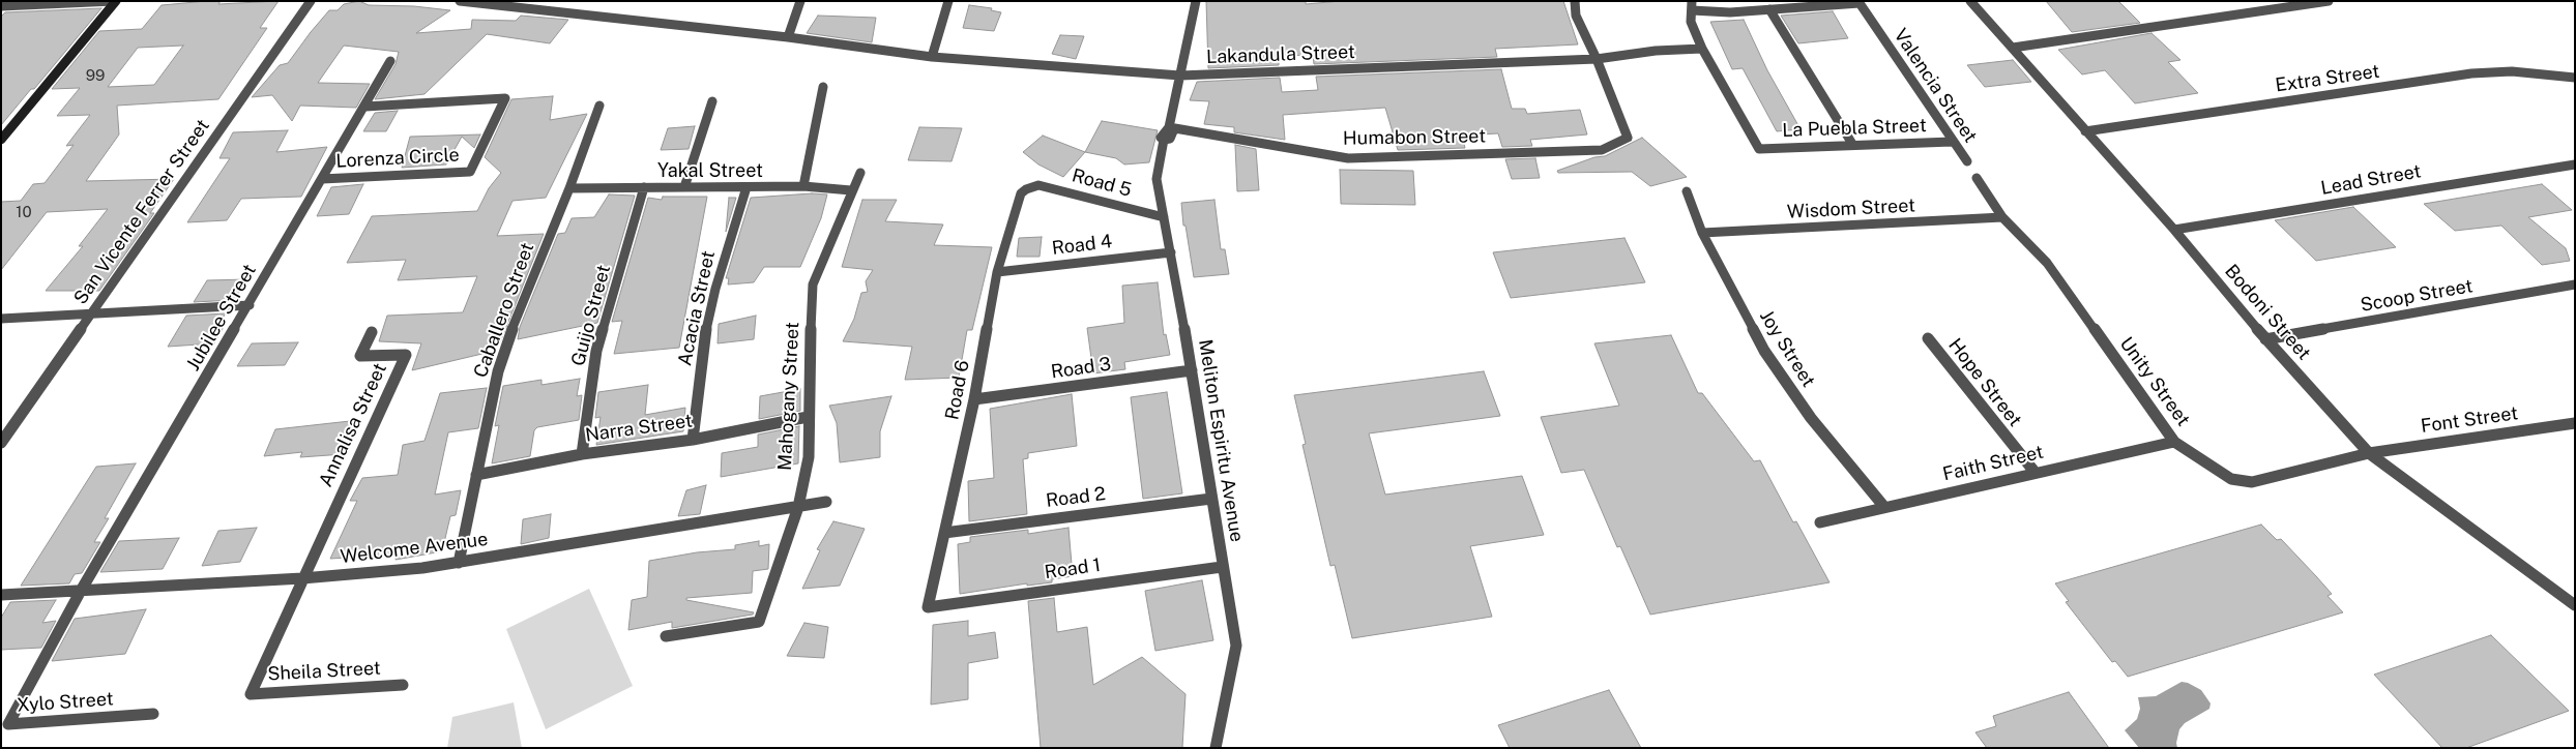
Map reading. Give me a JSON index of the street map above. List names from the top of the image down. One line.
{"streets":{"street":["Lakandula Street","Extra Street","Valencia Street","La Puebla Street","Humabon Street","Lorenza Circle","Yakal Street","Lead Street","Road 5","Wisdom Street","San Vicente Ferrer Street","Road 4","Scoop Street","Acacia Street","Caballero Street","Bodoni Street","Guijo Street","Jubilee Street","Joy Street","Road 3","Unity Street","Hope Street","Road 6","Mahogany Street","Font Street","Annalisa Street","Narra Street","Meliton Espiritu Avenue","Faith Street","Road 2","Welcome Avenue","Road 1","Sheila Street","Xylo Street"]},"crossings":[["Lakandula Street","La Puebla Street"],["Lakandula Street","Humabon Street"],["Lakandula Street","Meliton Espiritu Avenue"],["Extra Street","Bodoni Street"],["Valencia Street","La Puebla Street"],["Humabon Street","Meliton Espiritu Avenue"],["Lorenza Circle","Jubilee Street"],["Yakal Street","Acacia Street"],["Yakal Street","Caballero Street"],["Yakal Street","Guijo Street"],["Yakal Street","Mahogany Street"],["Lead Street","Bodoni Street"],["Road 5","Road 6"],["Road 5","Meliton Espiritu Avenue"],["Wisdom Street","Joy Street"],["Wisdom Street","Unity Street"],["Road 4","Road 6"],["Road 4","Meliton Espiritu Avenue"],["Scoop Street","Bodoni Street"],["Acacia Street","Narra Street"],["Caballero Street","Narra Street"],["Caballero Street","Welcome Avenue"],["Bodoni Street","Unity Street"],["Bodoni Street","Font Street"],["Guijo Street","Narra Street"],["Jubilee Street","Welcome Avenue"],["Jubilee Street","Xylo Street"],["Joy Street","Faith Street"],["Road 3","Road 6"],["Road 3","Meliton Espiritu Avenue"],["Unity Street","Font Street"],["Unity Street","Faith Street"],["Hope Street","Faith Street"],["Road 6","Road 2"],["Road 6","Road 1"],["Mahogany Street","Narra Street"],["Mahogany Street","Welcome Avenue"],["Annalisa Street","Welcome Avenue"],["Annalisa Street","Sheila Street"],["Meliton Espiritu Avenue","Road 2"],["Meliton Espiritu Avenue","Road 1"],["Welcome Avenue","Sheila Street"],["Welcome Avenue","Xylo Street"]],"house_numbers":["99","10"]}
